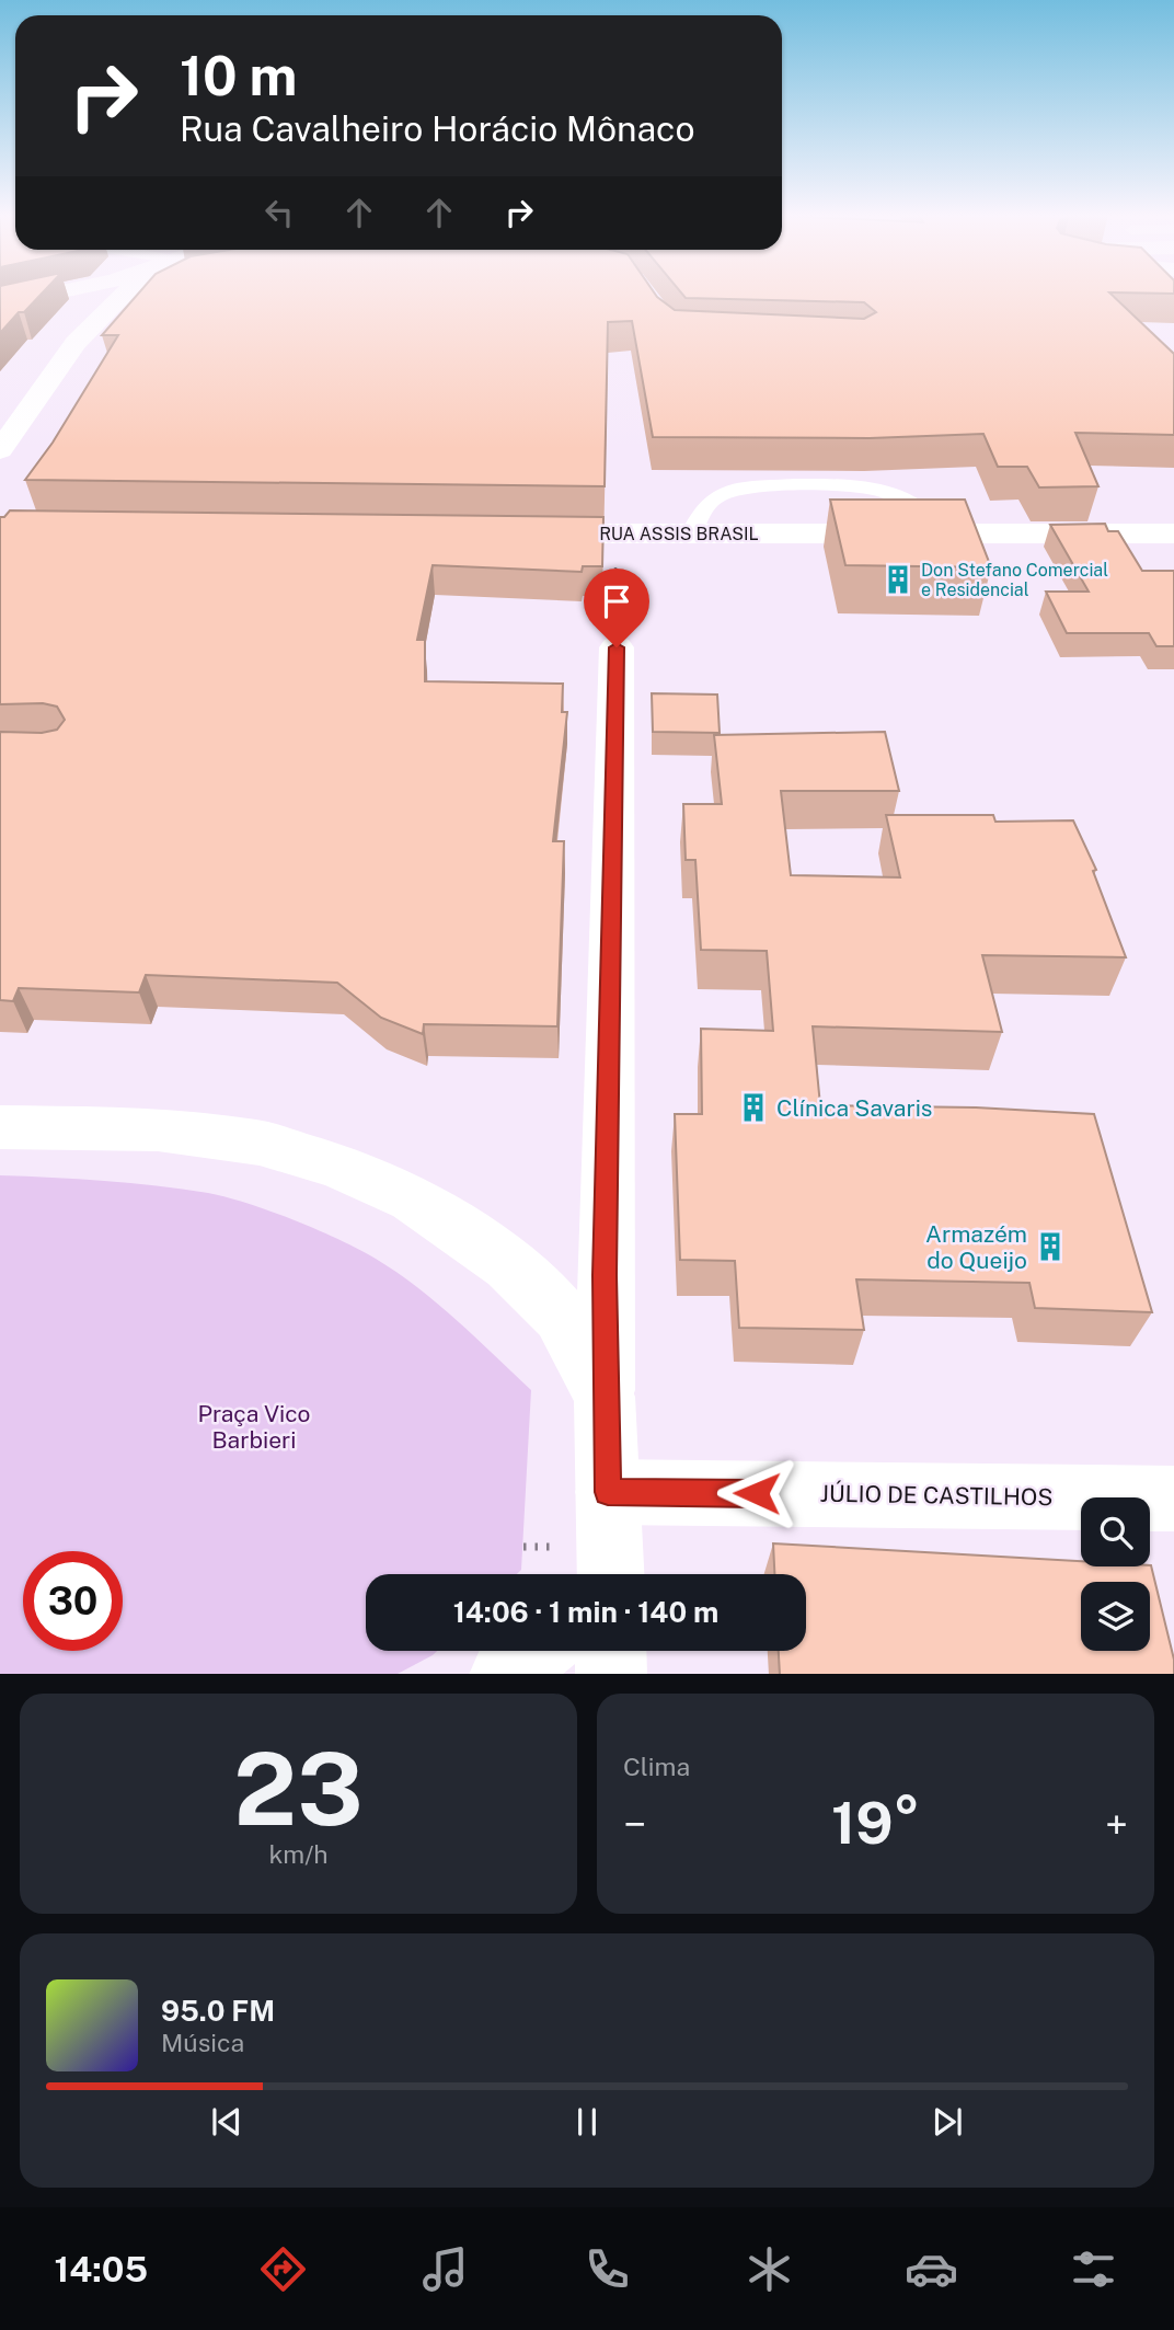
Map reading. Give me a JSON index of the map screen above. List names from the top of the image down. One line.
{"streets":{"street":["RUA ASSIS BRASIL","JÚLIO DE CASTILHOS"]},"parks":["Praça Vico Barbieri"],"places":{"building":["Don Stefano Comercial e Residencial","Clínica Savaris","Armazém do Queijo"]},"page":{"turn":["10 m","Rua Cavalheiro Horácio Mônaco"],"limit":"30","trip":"14:06 · 1 min · 140 m","tile":[["23","km/h"],"Clima"],"heat":["−","19°","+"],"song":["95.0 FM","Música"],"tabs":"14:05"}}
